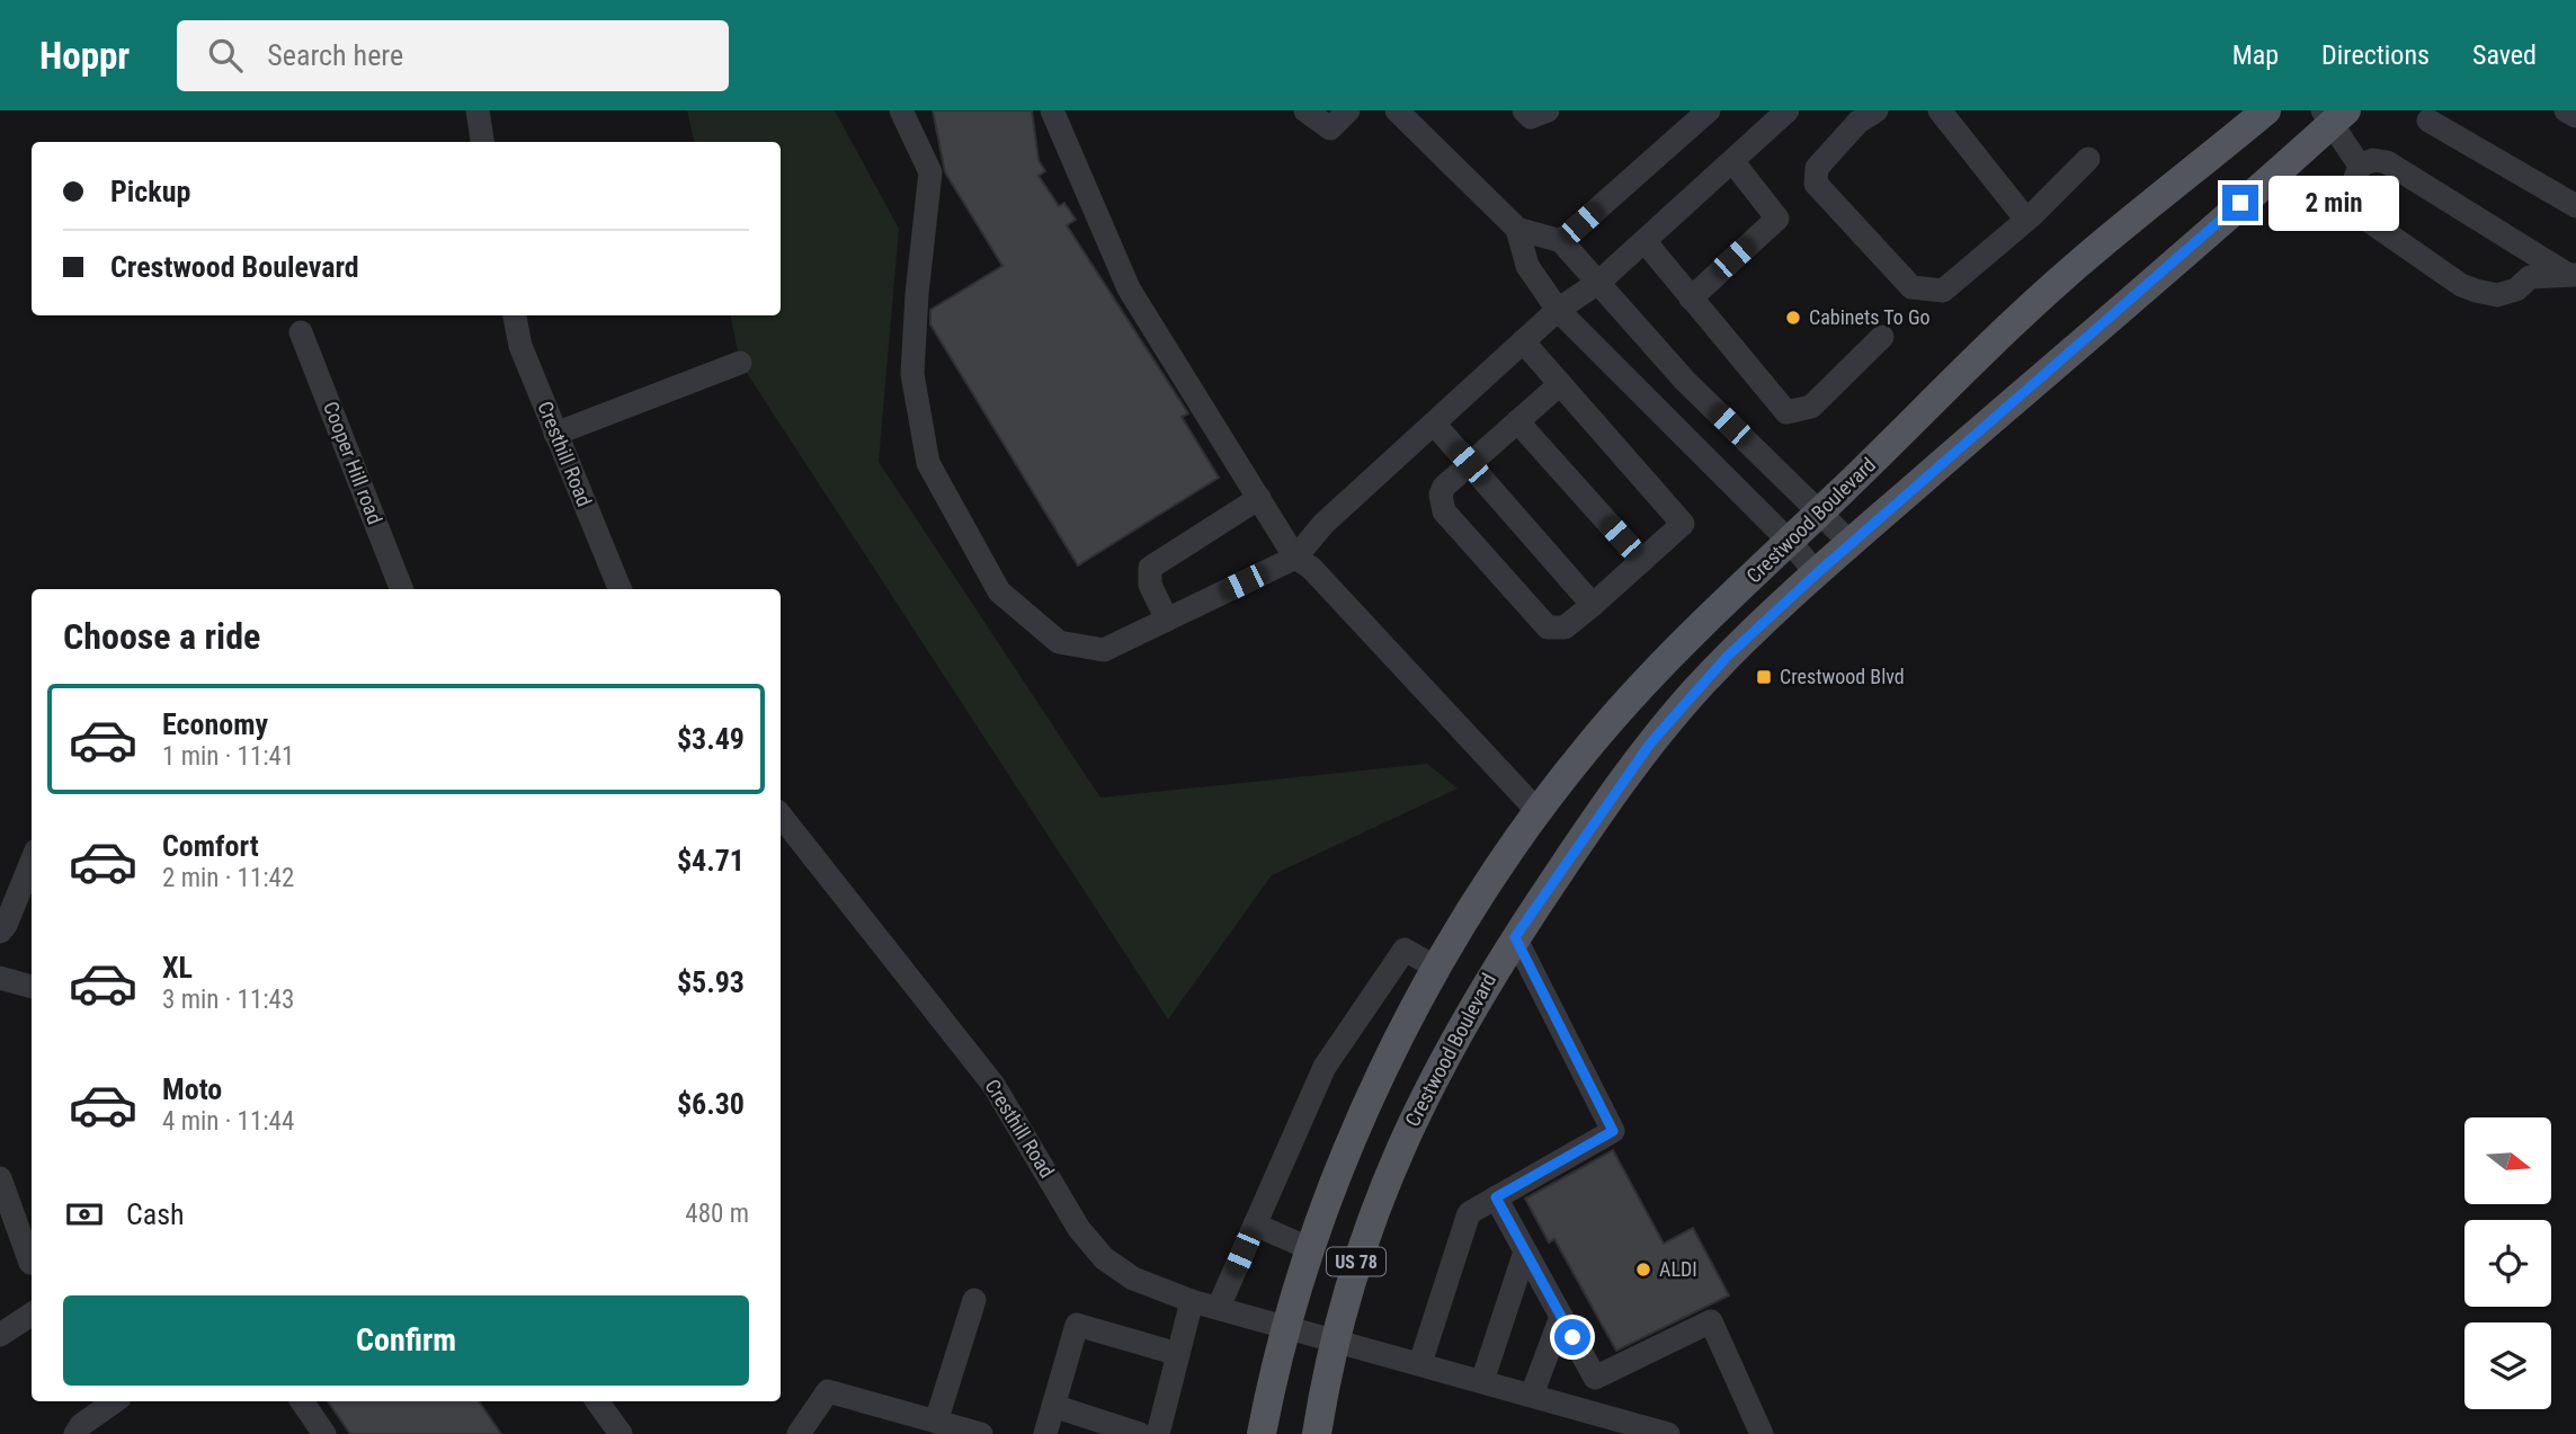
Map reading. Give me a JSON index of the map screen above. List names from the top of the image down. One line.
{"streets":{"main road":["Crestwood Boulevard","US 78"],"street":["Cresthill Road","Cooper Hill road"]},"crossings":[["Cresthill Road","Crestwood Boulevard"]],"places":{"other":["Cabinets To Go","ALDI"],"transit":["Crestwood Blvd"]},"north":"right","page":{"header":"Hoppr","search":"Search here","nav":["Map","Directions","Saved"],"banner":["Pickup","Crestwood Boulevard"],"bubble":"2 min","heading":"Choose a ride","list":[{"name":"Economy","note":"1 min · 11:41","value":"$3.49"},{"name":"Comfort","note":"2 min · 11:42","value":"$4.71"},{"name":"XL","note":"3 min · 11:43","value":"$5.93"},{"name":"Moto","note":"4 min · 11:44","value":"$6.30"}],"pay":["Cash","480 m"],"buttons":"Confirm"}}
